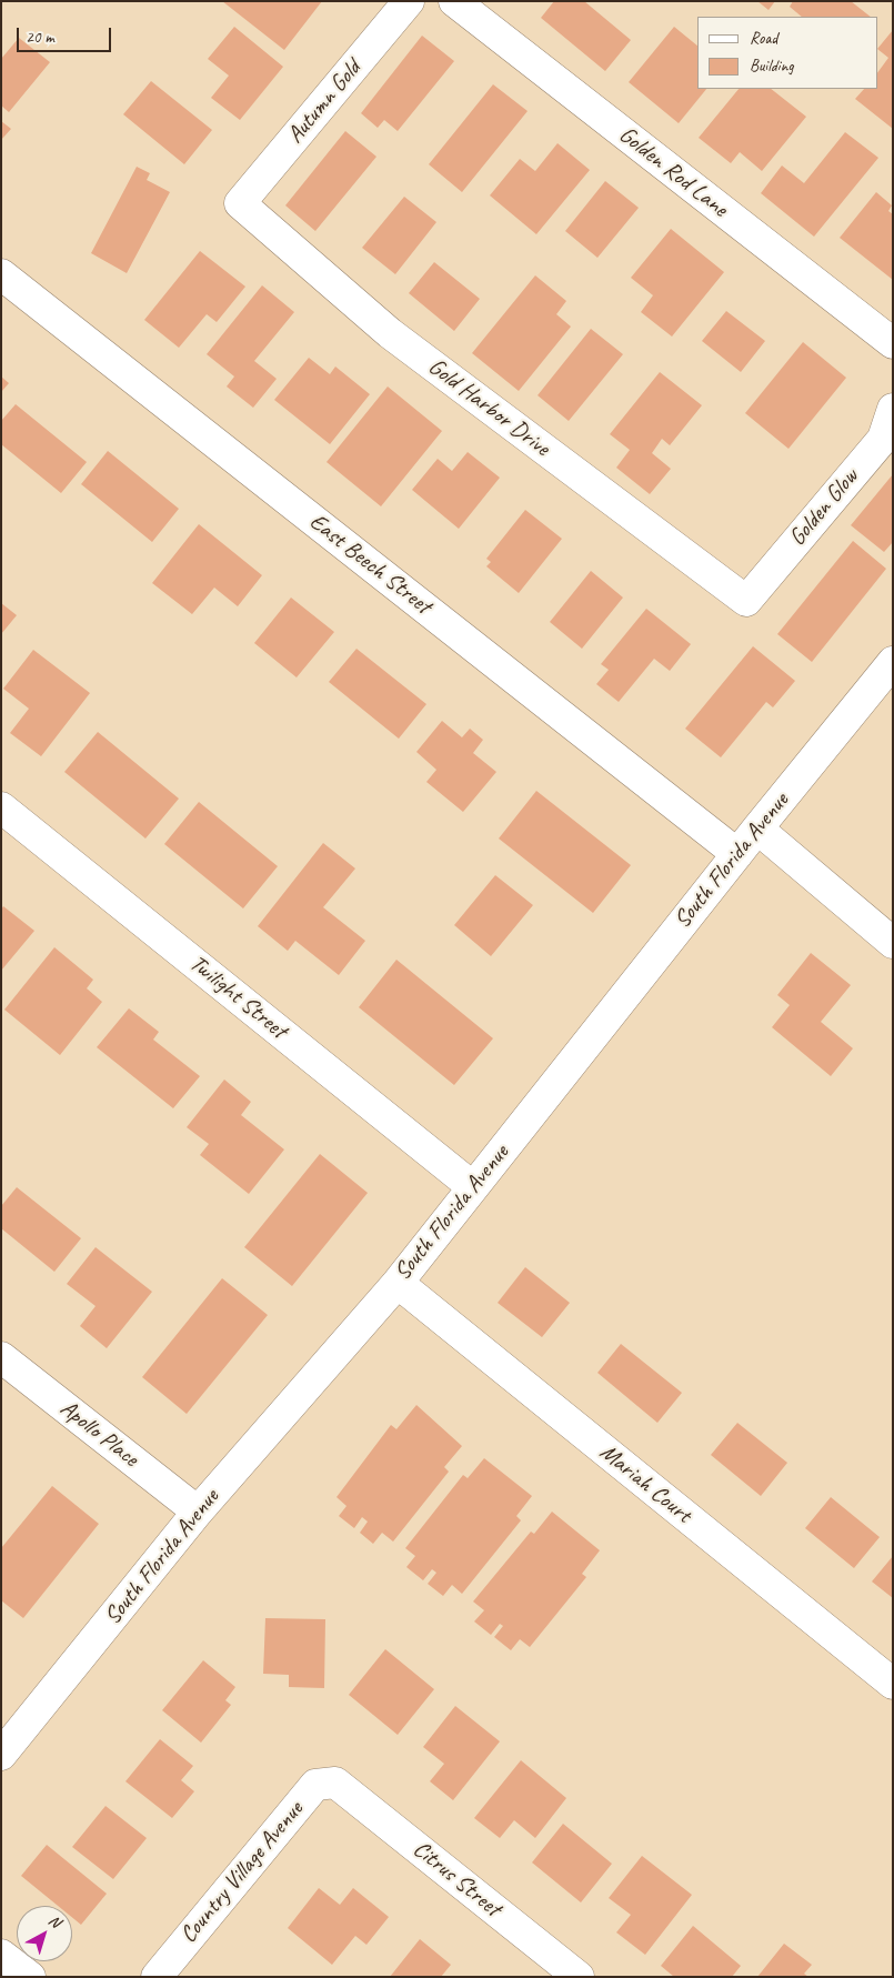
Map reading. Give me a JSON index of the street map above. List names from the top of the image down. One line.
{"streets":{"street":["Autumn Gold","Golden Rod Lane","Gold Harbor Drive","Golden Glow","East Beech Street","South Florida Avenue","Twilight Street","Apollo Place","Mariah Court","Country Village Avenue","Citrus Street"]},"crossings":[["Autumn Gold","Gold Harbor Drive"],["Gold Harbor Drive","Golden Glow"],["East Beech Street","South Florida Avenue"],["South Florida Avenue","Twilight Street"],["South Florida Avenue","Apollo Place"],["South Florida Avenue","Mariah Court"],["Country Village Avenue","Citrus Street"]],"legend":["Road","Building"],"scale_bar":"20 m","north":"top right"}
